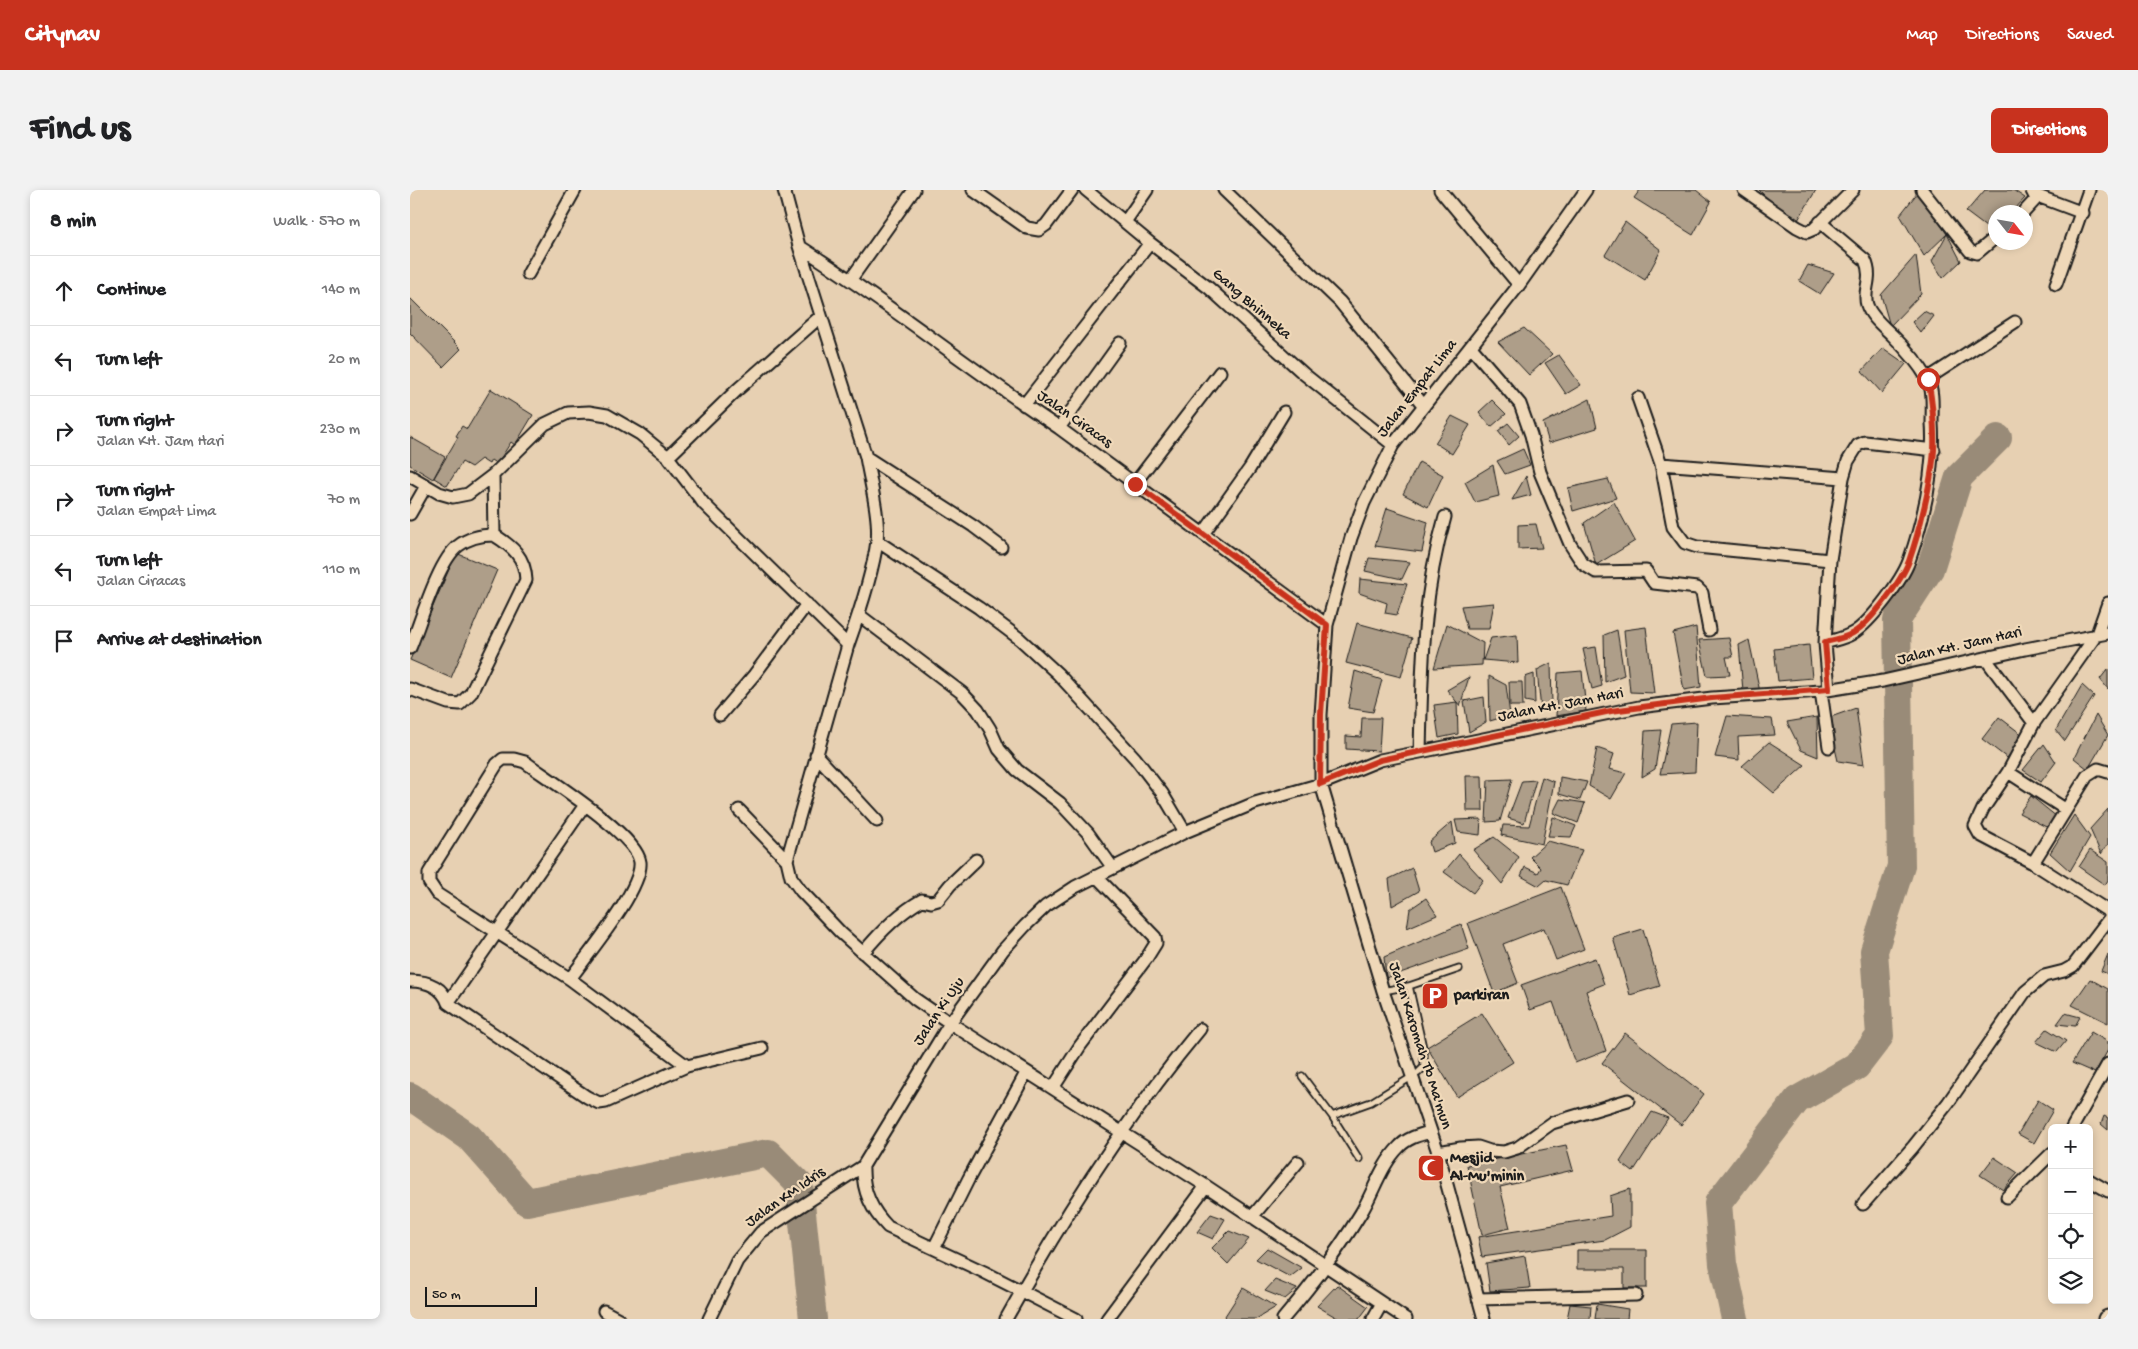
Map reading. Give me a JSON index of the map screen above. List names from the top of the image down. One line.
{"streets":{"street":["Gang Bhinneka","Jalan Empat Lima","Jalan Ciracas","Jalan KH. Jam Hari","Jalan Ki Uju","Jalan Karomah Tb Ma'mun","Jalan KM Idris"]},"crossings":[["Gang Bhinneka","Jalan Empat Lima"],["Jalan Empat Lima","Jalan Ciracas"],["Jalan Empat Lima","Jalan KH. Jam Hari"],["Jalan Empat Lima","Jalan Ki Uju"],["Jalan Empat Lima","Jalan Karomah Tb Ma'mun"],["Jalan KH. Jam Hari","Jalan Ki Uju"],["Jalan KH. Jam Hari","Jalan Karomah Tb Ma'mun"],["Jalan Ki Uju","Jalan Karomah Tb Ma'mun"],["Jalan Ki Uju","Jalan KM Idris"]],"places":{"parking":["parkiran"],"mosque":["Mesjid Al-Mu'minin"]},"scale_bar":"50 m","north":"bottom right","page":{"header":"Citynav","nav":["Map","Directions","Saved"],"buttons":"Directions","title":"Find us","heading":["8 min","Walk · 570 m"],"list":[["Continue","140 m"],["Turn left","20 m"],["Turn right","Jalan KH. Jam Hari","230 m"],["Turn right","Jalan Empat Lima","70 m"],["Turn left","Jalan Ciracas","110 m"],"Arrive at destination"],"map_buttons":["+","−"],"scale":"50 m"}}
